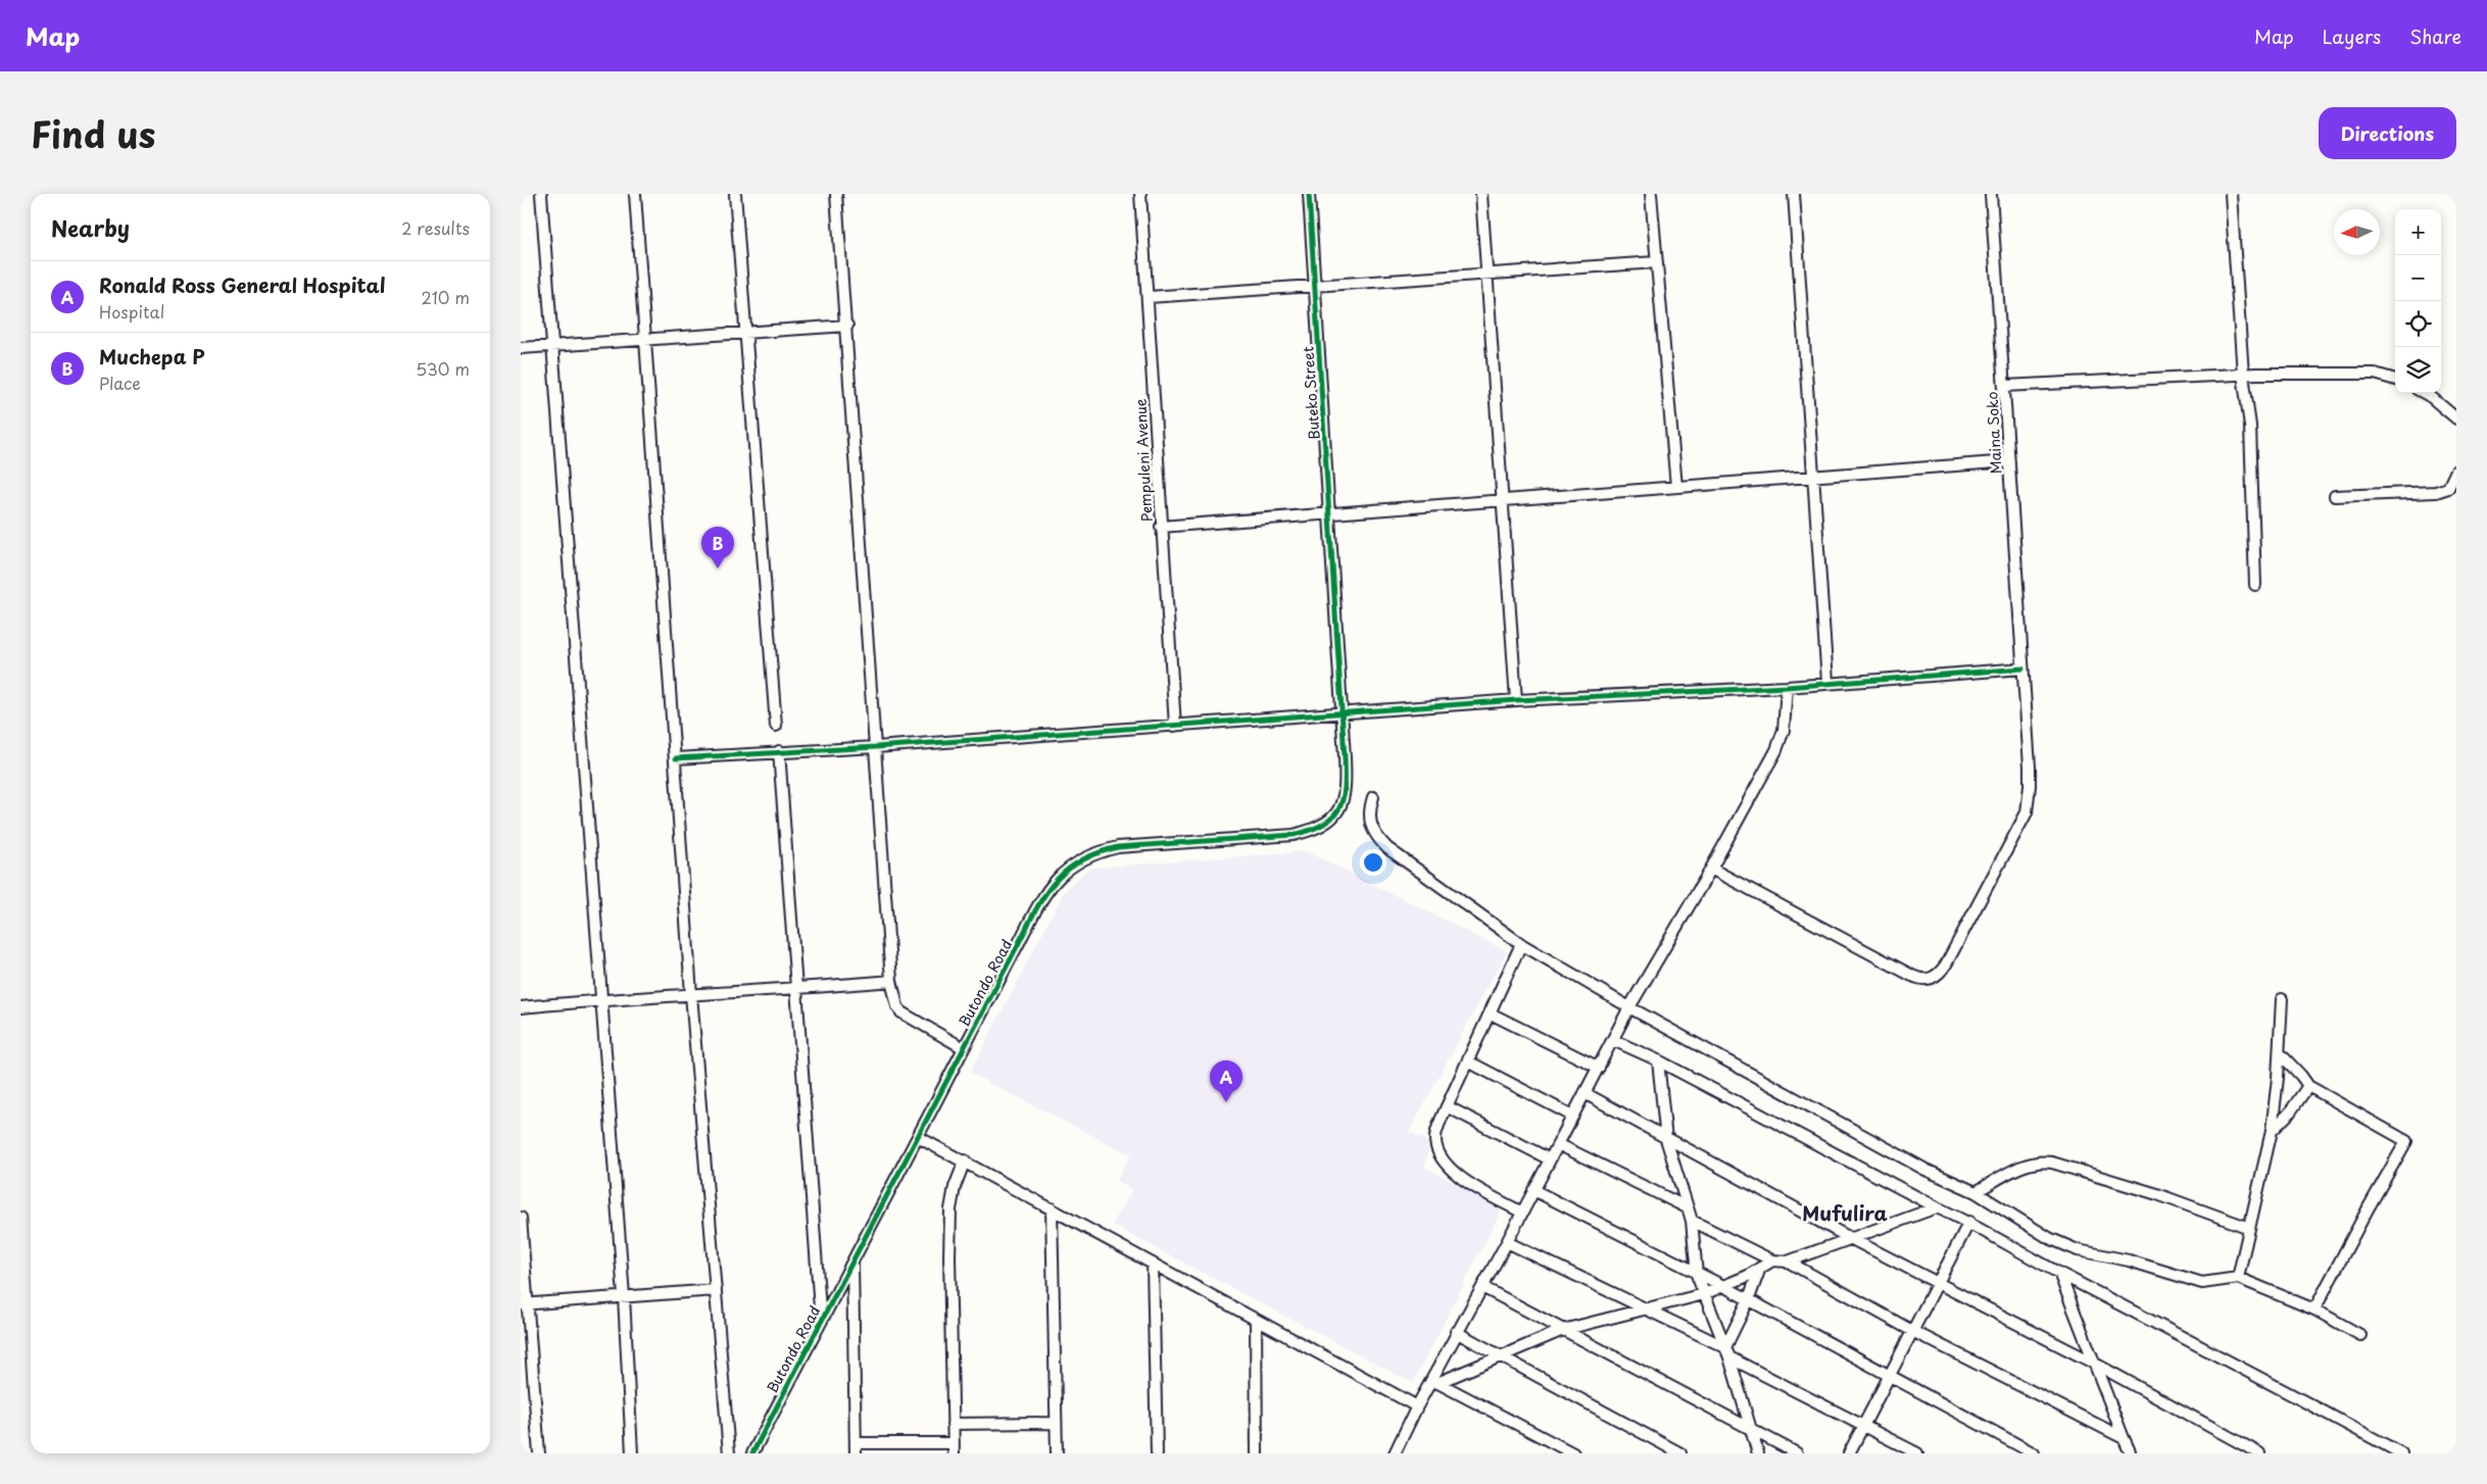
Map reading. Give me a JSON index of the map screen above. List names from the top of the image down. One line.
{"streets":{"street":["Buteko Street","Maina Soko","Pempuleni Avenue","Butondo Road"]},"crossings":[["Buteko Street","Butondo Road"]],"districts":["Mufulira"],"north":"left","page":{"header":"Map","nav":["Map","Layers","Share"],"title":"Find us","buttons":"Directions","heading":["Nearby","2 results"],"map_buttons":["+","−"],"list":[{"mark":"A","name":"Ronald Ross General Hospital","note":"Hospital","value":"210 m"},{"mark":"B","name":"Muchepa P","note":"Place","value":"530 m"}],"pins":["B","A"]}}
